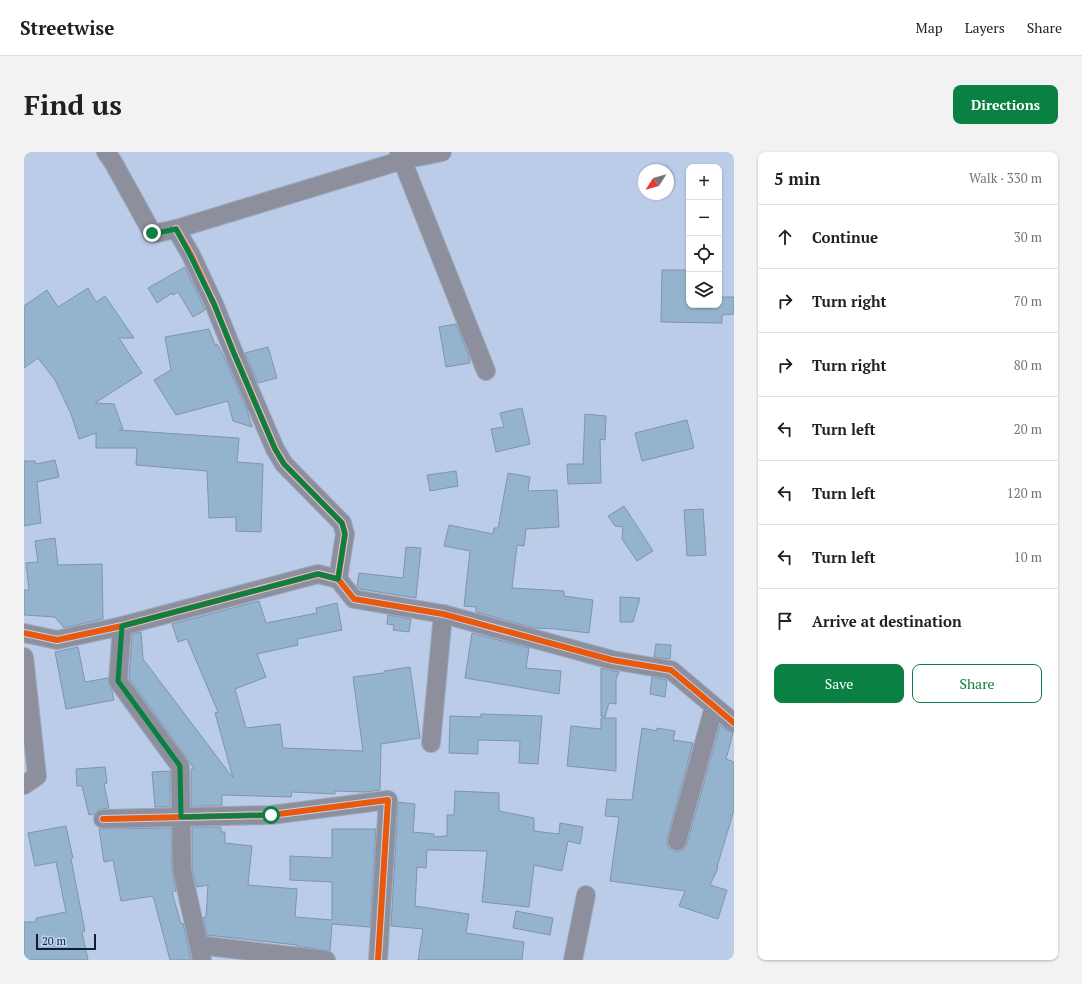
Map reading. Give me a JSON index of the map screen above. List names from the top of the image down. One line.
{"scale_bar":"20 m","north":"bottom left","page":{"header":"Streetwise","nav":["Map","Layers","Share"],"buttons":["Directions",["Save","Share"]],"title":"Find us","heading":["5 min","Walk · 330 m"],"map_buttons":["+","−"],"list":[["Continue","30 m"],["Turn right","70 m"],["Turn right","80 m"],["Turn left","20 m"],["Turn left","120 m"],["Turn left","10 m"],"Arrive at destination"],"scale":"20 m"}}
